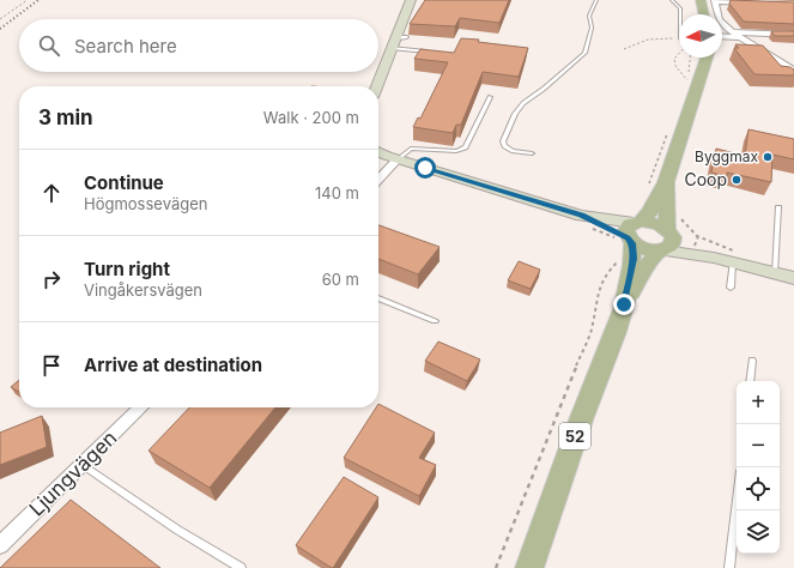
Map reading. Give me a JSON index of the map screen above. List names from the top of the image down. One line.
{"streets":{"main road":["52"],"street":["Ljungvägen"]},"places":["Byggmax","Coop"],"north":"left","page":{"search":"Search here","heading":["3 min","Walk · 200 m"],"list":[["Continue","Högmossevägen","140 m"],["Turn right","Vingåkersvägen","60 m"],"Arrive at destination"],"map_buttons":["+","−"]}}
